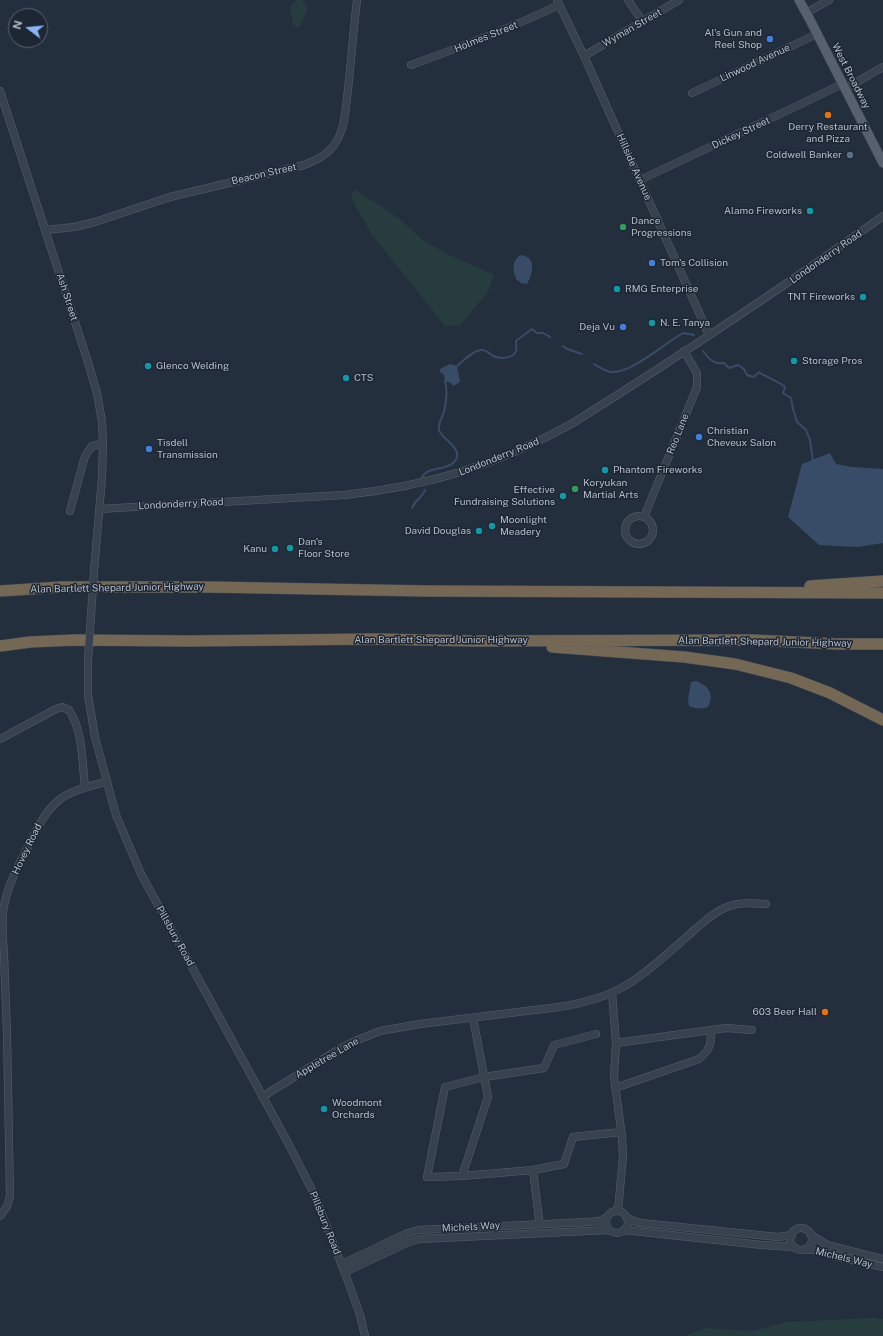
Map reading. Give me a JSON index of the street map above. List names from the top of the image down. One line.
{"streets":{"highway":["Alan Bartlett Shepard Junior Highway"],"main road":["West Broadway"],"street":["Wyman Street","Holmes Street","Linwood Avenue","Dickey Street","Hillside Avenue","Beacon Street","Londonderry Road","Ash Street","Reo Lane","Hovey Road","Pillsbury Road","Appletree Lane","Michels Way"]},"crossings":[["Wyman Street","Hillside Avenue"],["Holmes Street","Hillside Avenue"],["Linwood Avenue","West Broadway"],["West Broadway","Dickey Street"],["Dickey Street","Hillside Avenue"],["Hillside Avenue","Londonderry Road"],["Beacon Street","Ash Street"],["Londonderry Road","Ash Street"],["Londonderry Road","Reo Lane"],["Londonderry Road","Pillsbury Road"],["Ash Street","Pillsbury Road"],["Hovey Road","Pillsbury Road"],["Pillsbury Road","Appletree Lane"],["Pillsbury Road","Michels Way"]],"places":["Al's Gun and Reel Shop","Derry Restaurant and Pizza","Coldwell Banker","Alamo Fireworks","Dance Progressions","Tom's Collision","RMG Enterprise","TNT Fireworks","N. E. Tanya","Deja Vu","Storage Pros","Glenco Welding","CTS","Christian Cheveux Salon","Tisdell Transmission","Phantom Fireworks","Koryukan Martial Arts","Effective Fundraising Solutions","Moonlight Meadery","David Douglas","Dan's Floor Store","Kanu","603 Beer Hall","Woodmont Orchards"],"north":"left"}
